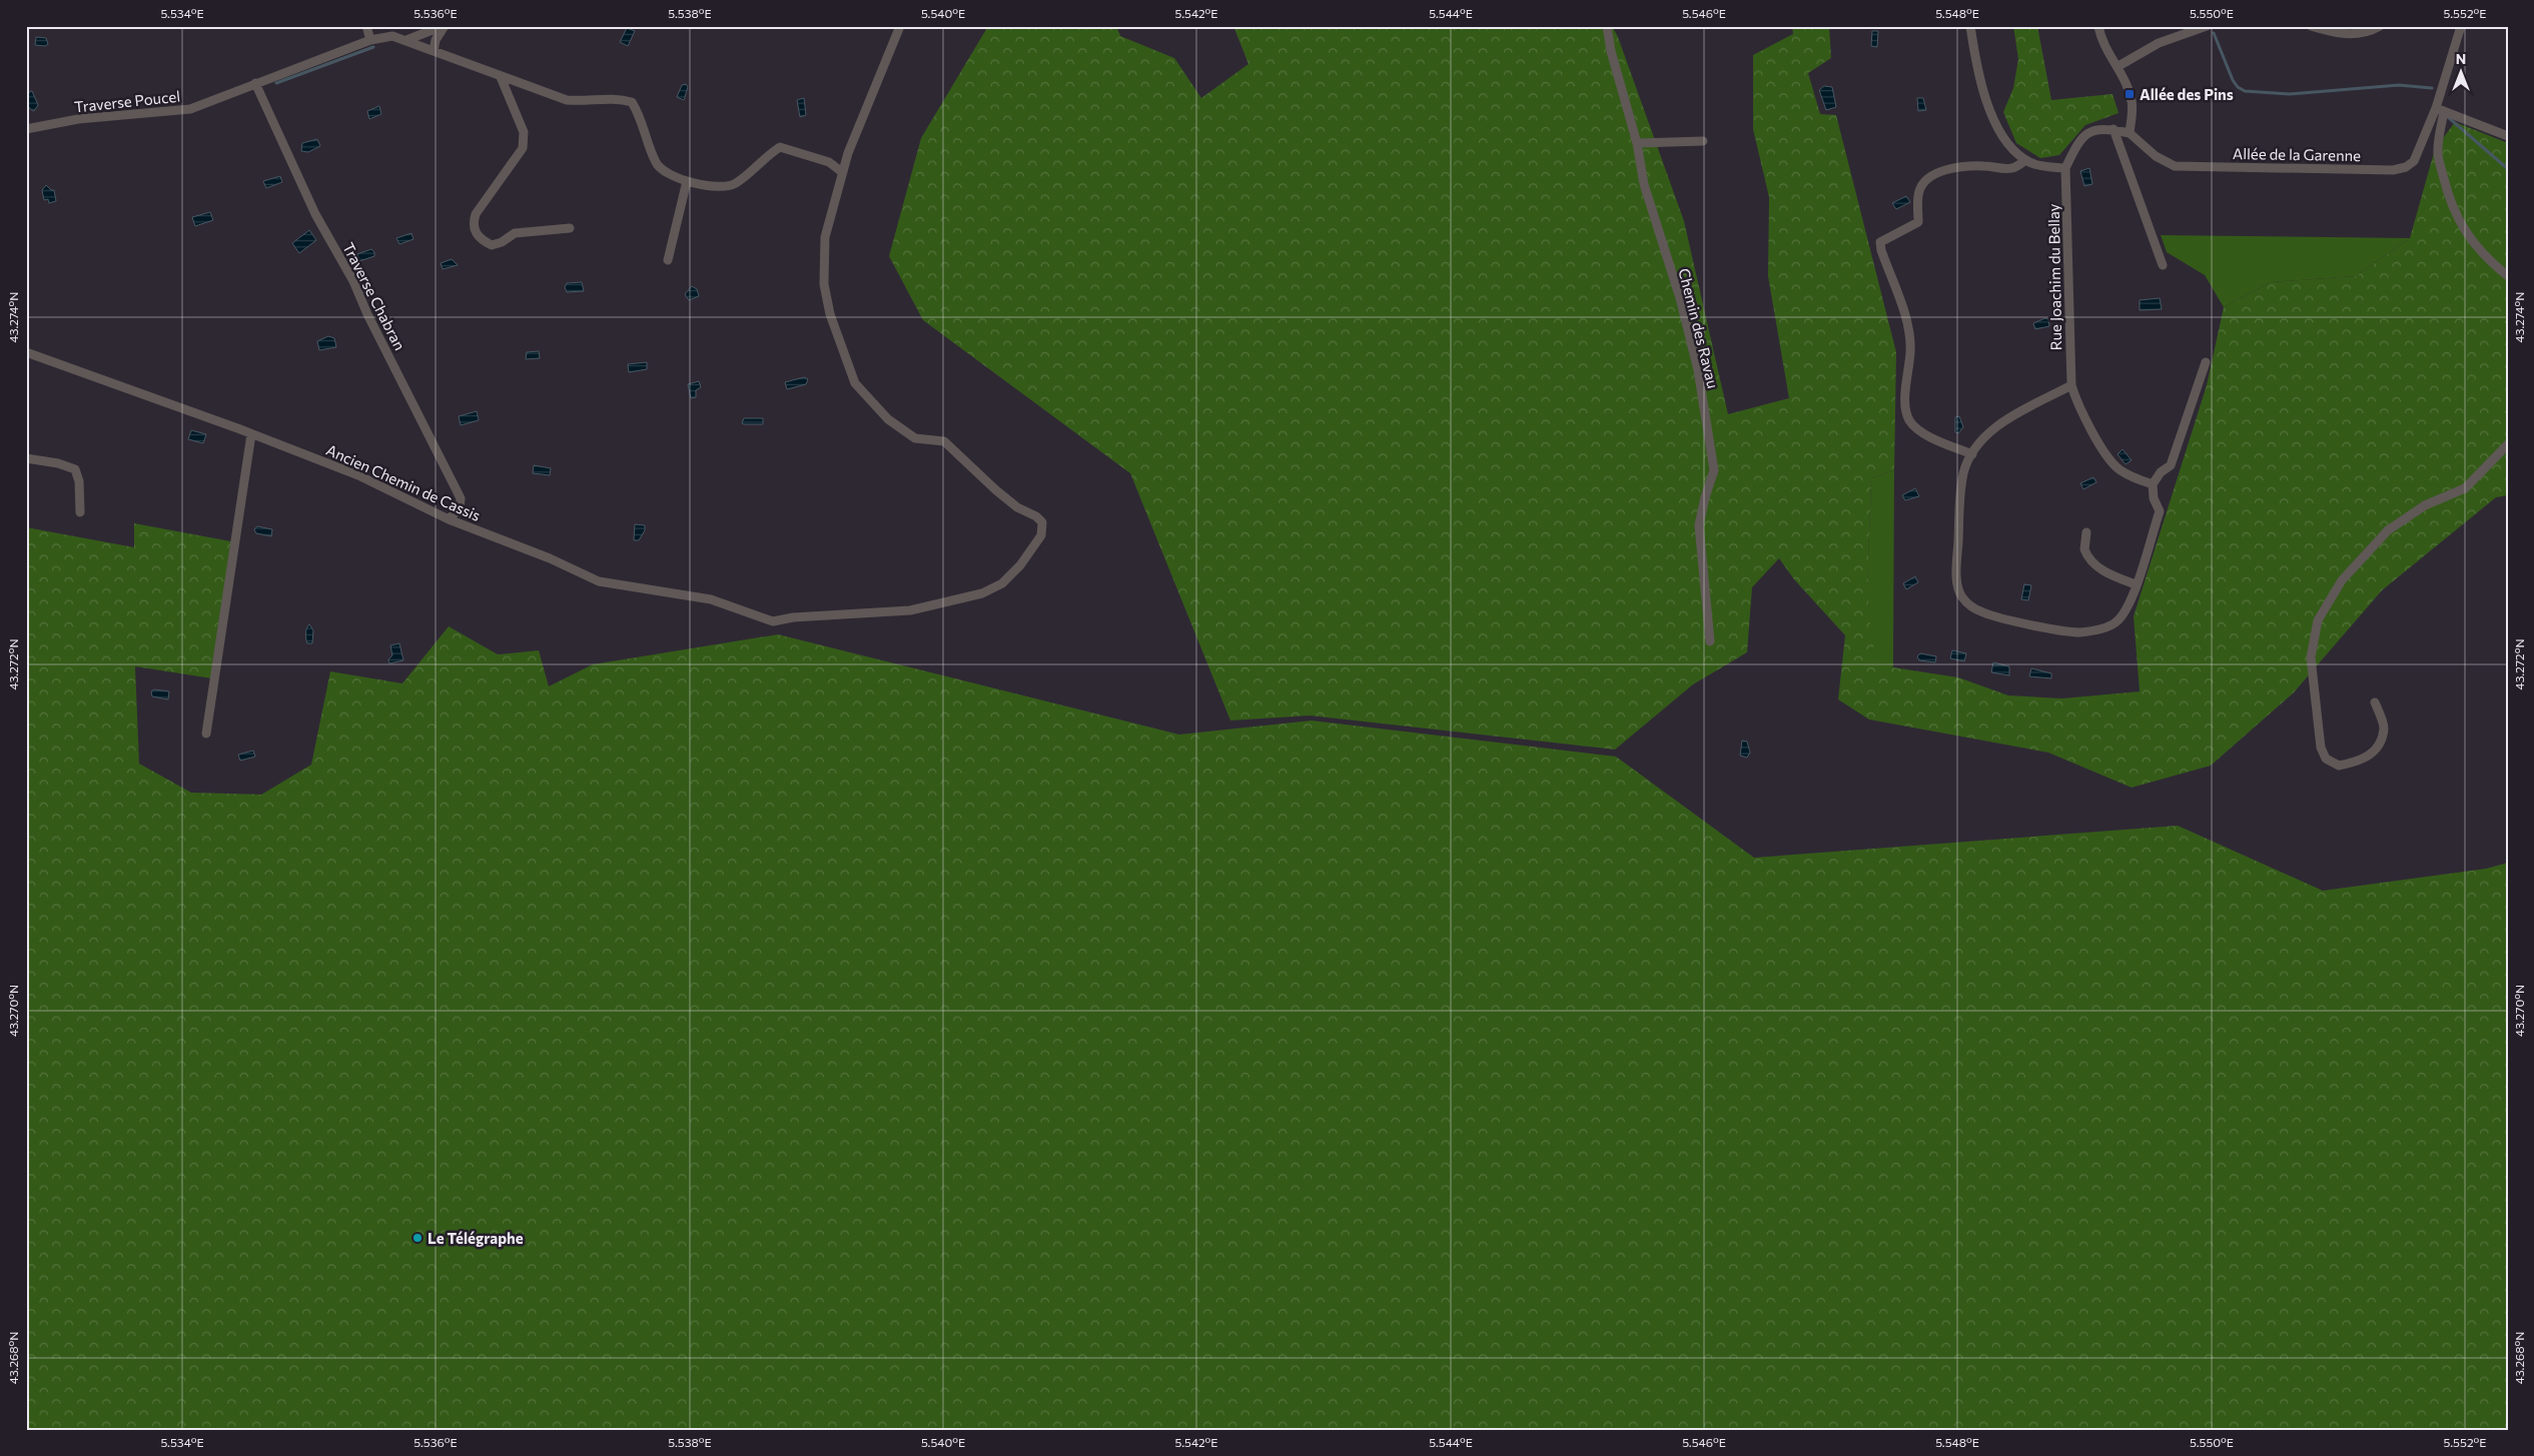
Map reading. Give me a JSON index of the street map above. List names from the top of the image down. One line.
{"streets":{"street":["Traverse Poucel","Allée de la Garenne","Rue Joachim du Bellay","Traverse Chabran","Chemin des Ravau","Ancien Chemin de Cassis"]},"crossings":[["Traverse Poucel","Traverse Chabran"],["Traverse Chabran","Ancien Chemin de Cassis"]],"places":{"transit":["Allée des Pins"],"other":["Le Télégraphe"]},"north":"top","coordinates":["5.534°E","5.536°E","5.538°E","5.540°E","5.542°E","5.544°E","5.546°E","5.548°E","5.550°E","5.552°E","43.274°N","43.272°N","43.270°N","43.268°N"]}
